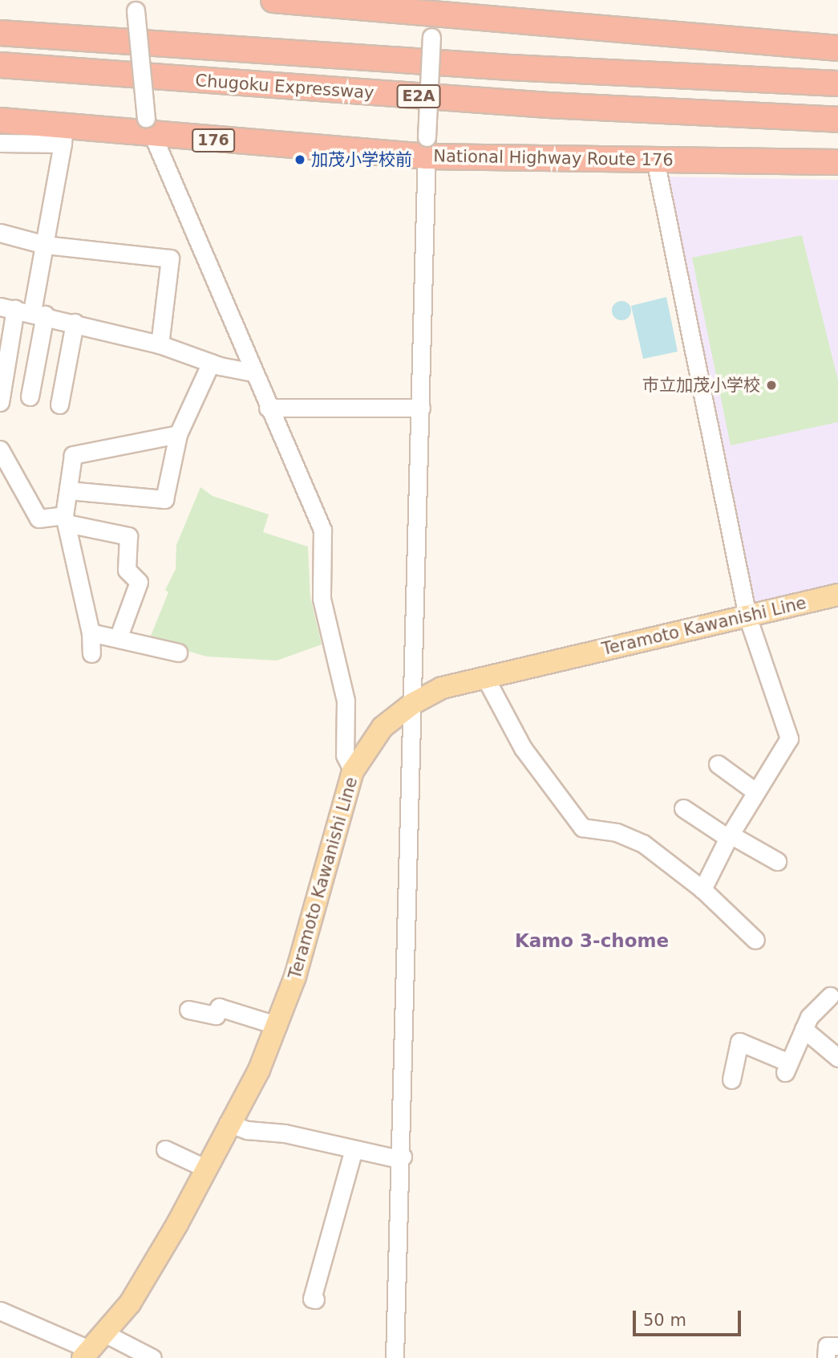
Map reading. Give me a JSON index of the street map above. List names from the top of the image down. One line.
{"streets":{"highway":["Chugoku Expressway","E2A","176","National Highway Route 176"],"main road":["Teramoto Kawanishi Line"]},"districts":["Kamo 3-chome"],"places":["加茂小学校前","市立加茂小学校"],"scale_bar":"50 m"}
